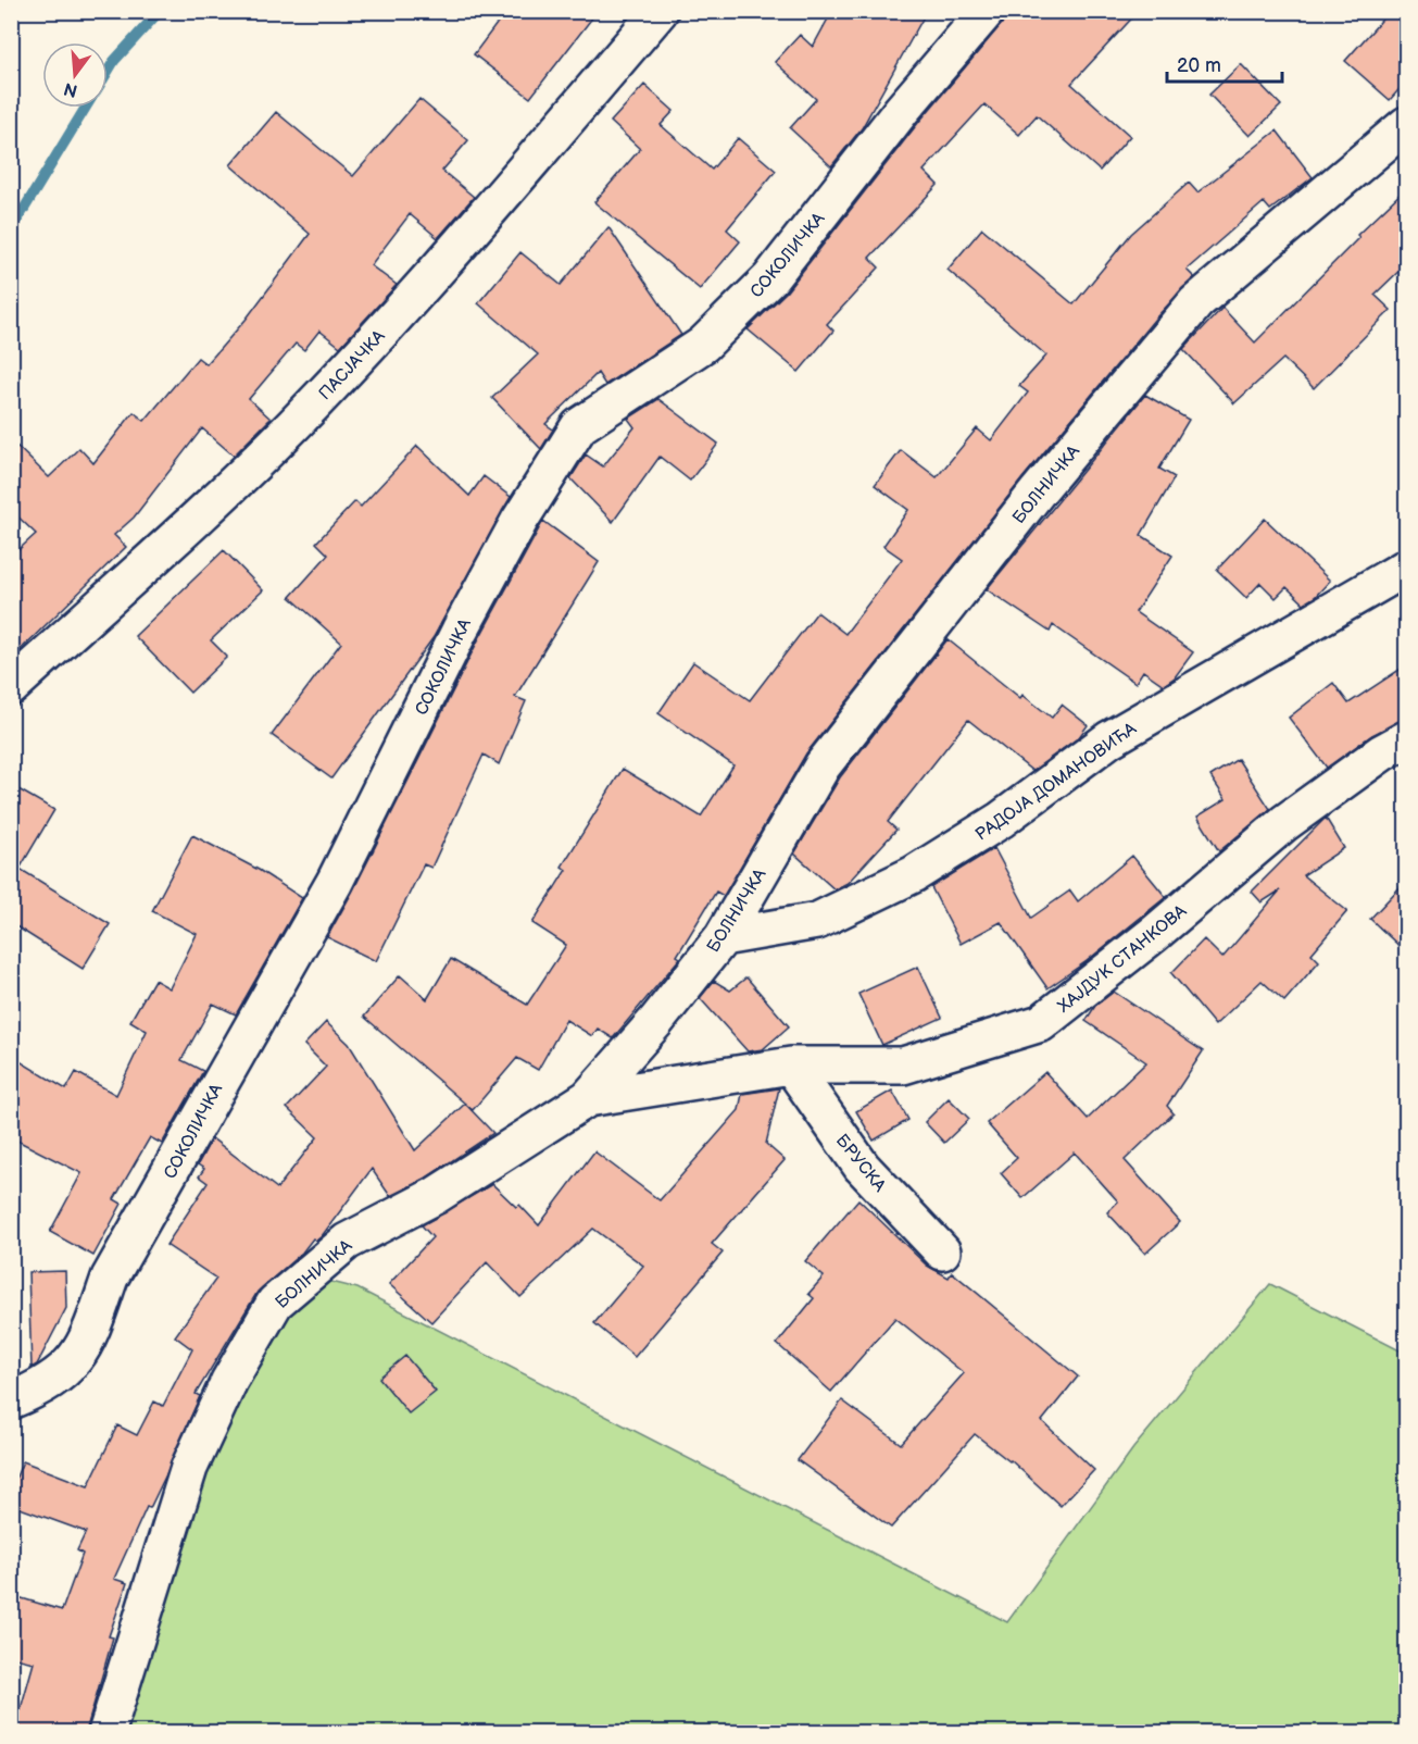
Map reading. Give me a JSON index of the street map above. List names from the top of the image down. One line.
{"streets":{"street":["СОКОЛИЧКА","ПАСЈАЧКА","БОЛНИЧКА","РАДОЈА ДОМАНОВИЋА","ХАЈДУК СТАНКОВА","БРУСКА"]},"crossings":[["БОЛНИЧКА","РАДОЈА ДОМАНОВИЋА"],["БОЛНИЧКА","ХАЈДУК СТАНКОВА"],["ХАЈДУК СТАНКОВА","БРУСКА"]],"scale_bar":"20 m","north":"bottom"}
